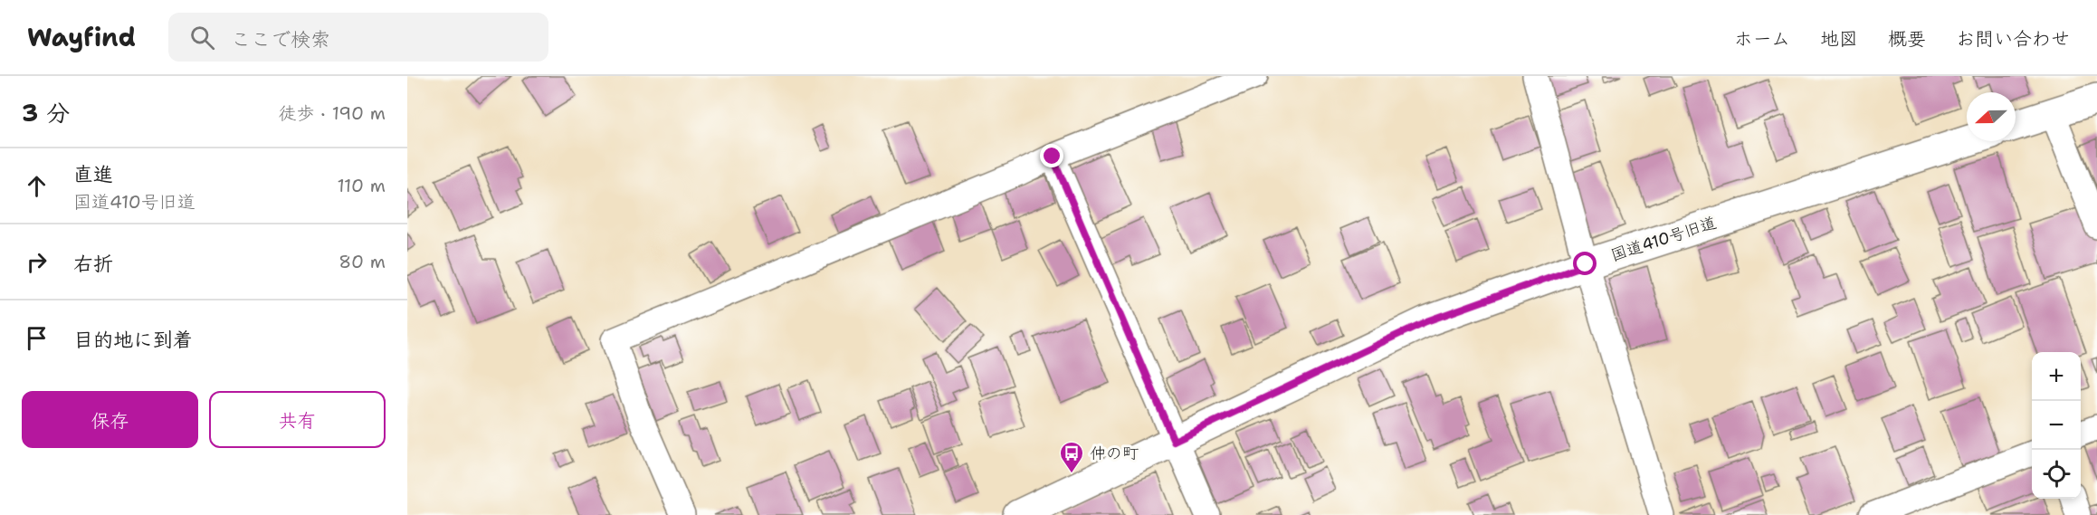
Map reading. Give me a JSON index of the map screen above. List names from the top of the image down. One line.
{"streets":{"street":["国道410号旧道"]},"places":{"bus stop":["仲の町"]},"north":"left","page":{"header":"Wayfind","search":"ここで検索","nav":["ホーム","地図","概要","お問い合わせ"],"heading":["3 分","徒歩 · 190 m"],"list":[["直進","国道410号旧道","110 m"],["右折","80 m"],"目的地に到着"],"map_buttons":["+","−"],"buttons":["保存","共有"]}}
